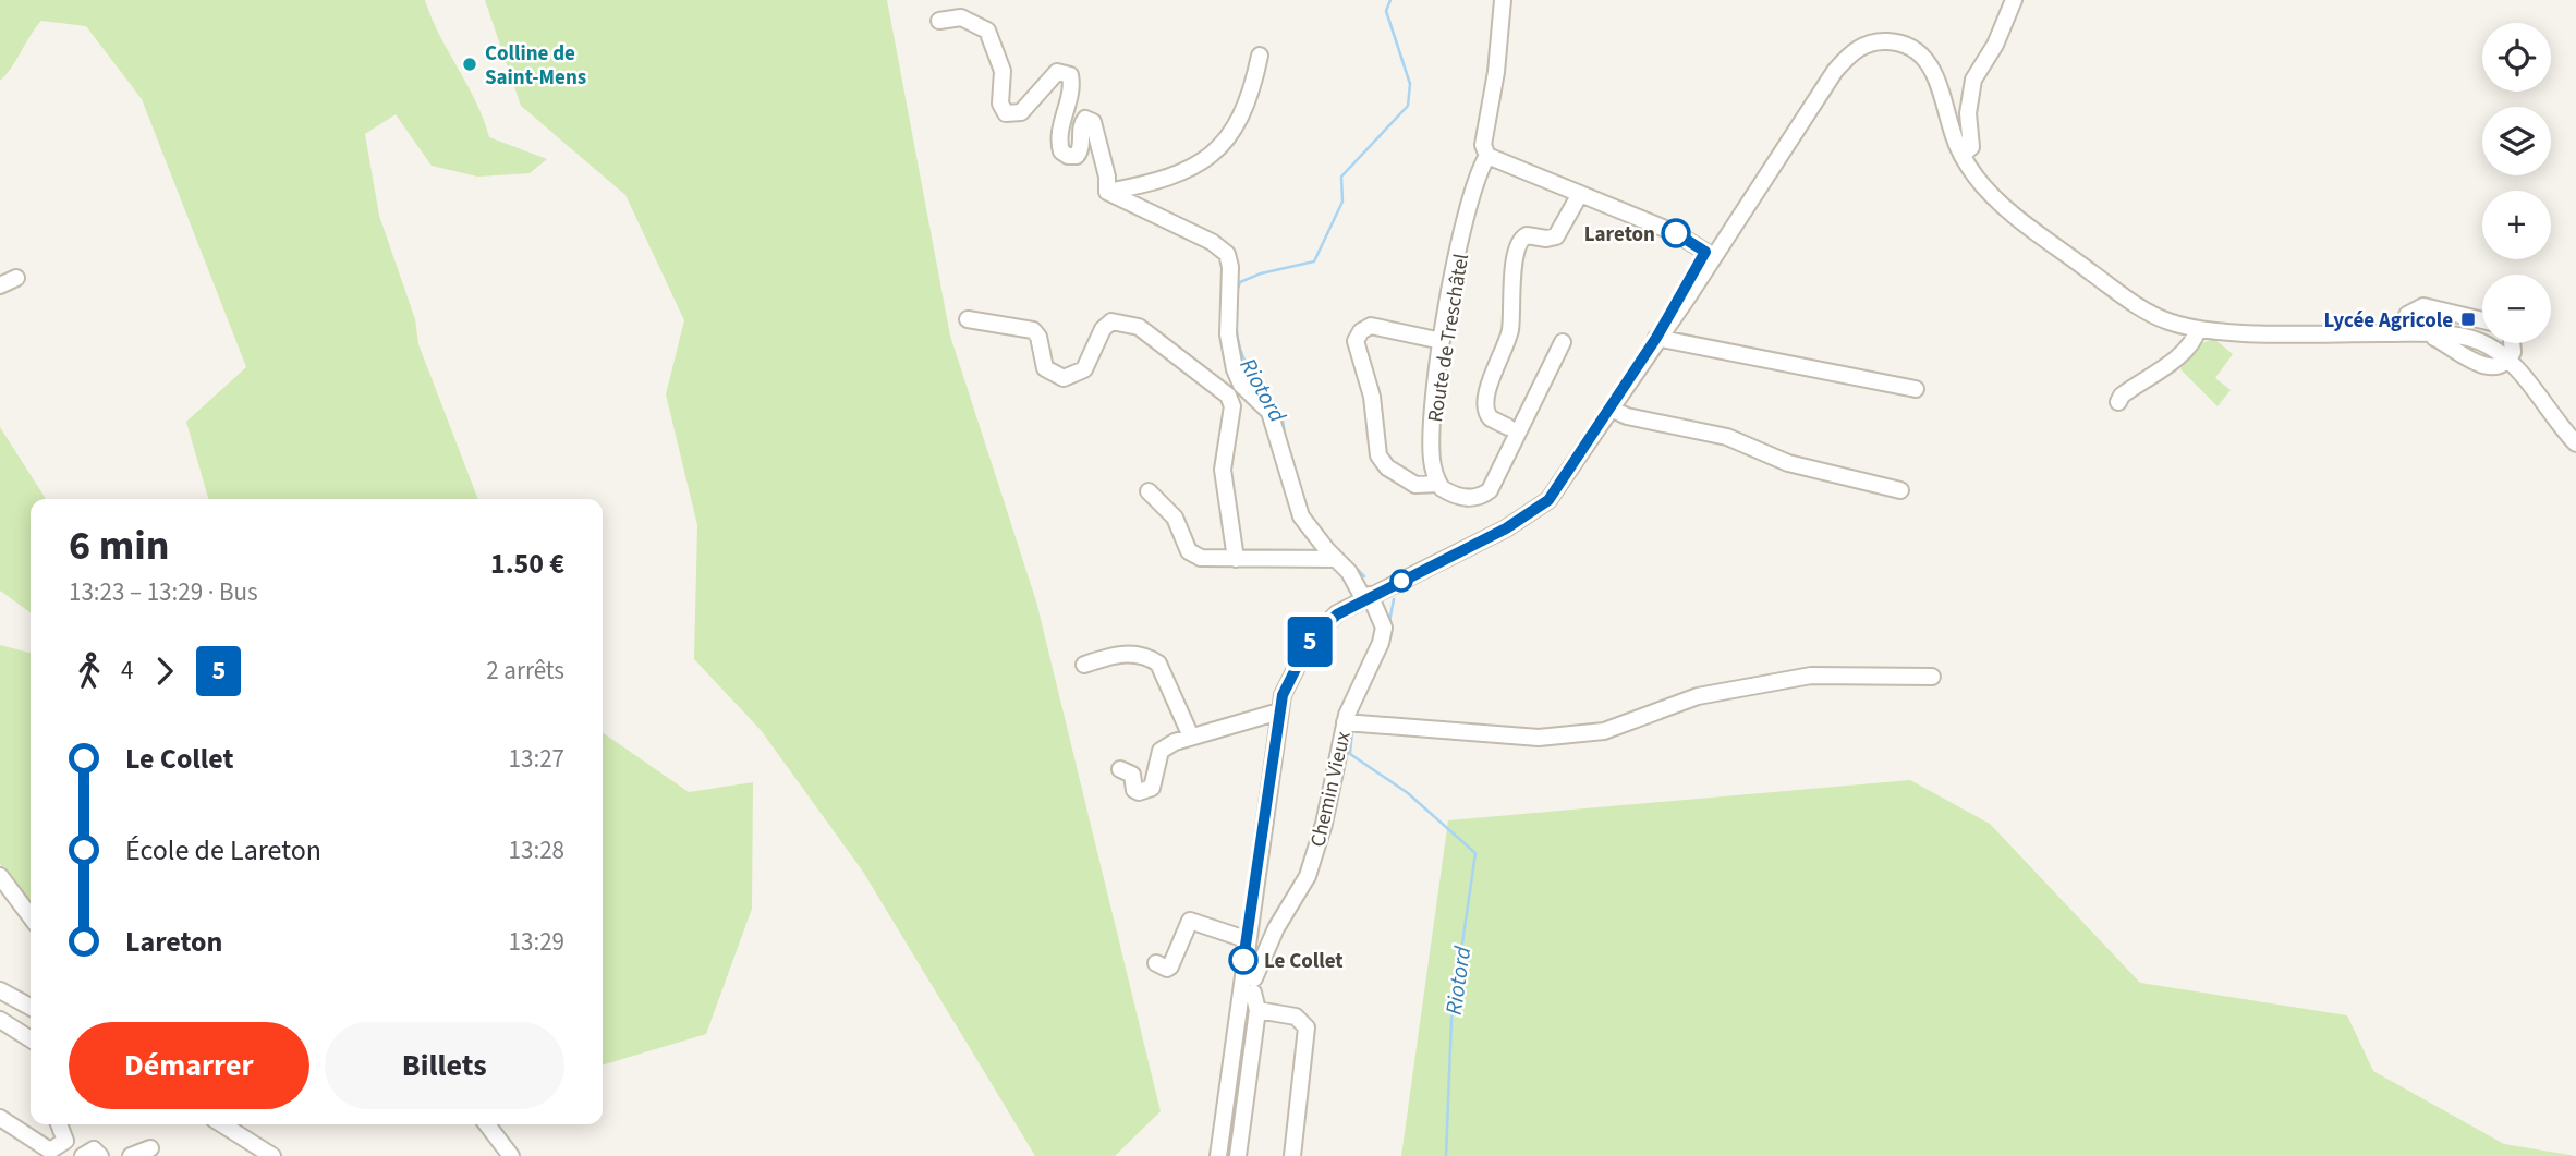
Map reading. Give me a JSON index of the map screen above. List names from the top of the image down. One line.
{"streets":{"street":["Route de Treschâtel","Chemin Vieux"]},"water":["Riotord"],"places":{"other":["Colline de Saint-Mens","Lareton","Le Collet"],"transit":["Lycée Agricole"]},"lines":["bus line 5"],"page":{"on_map":"5","map_buttons":["+","−"],"heading":["6 min","13:23 – 13:29 · Bus","1.50 €"],"legs":["4","5","2 arrêts"],"list":[{"name":"Le Collet","value":"13:27"},{"name":"École de Lareton","value":"13:28"},{"name":"Lareton","value":"13:29"}],"buttons":["Démarrer","Billets"]}}
